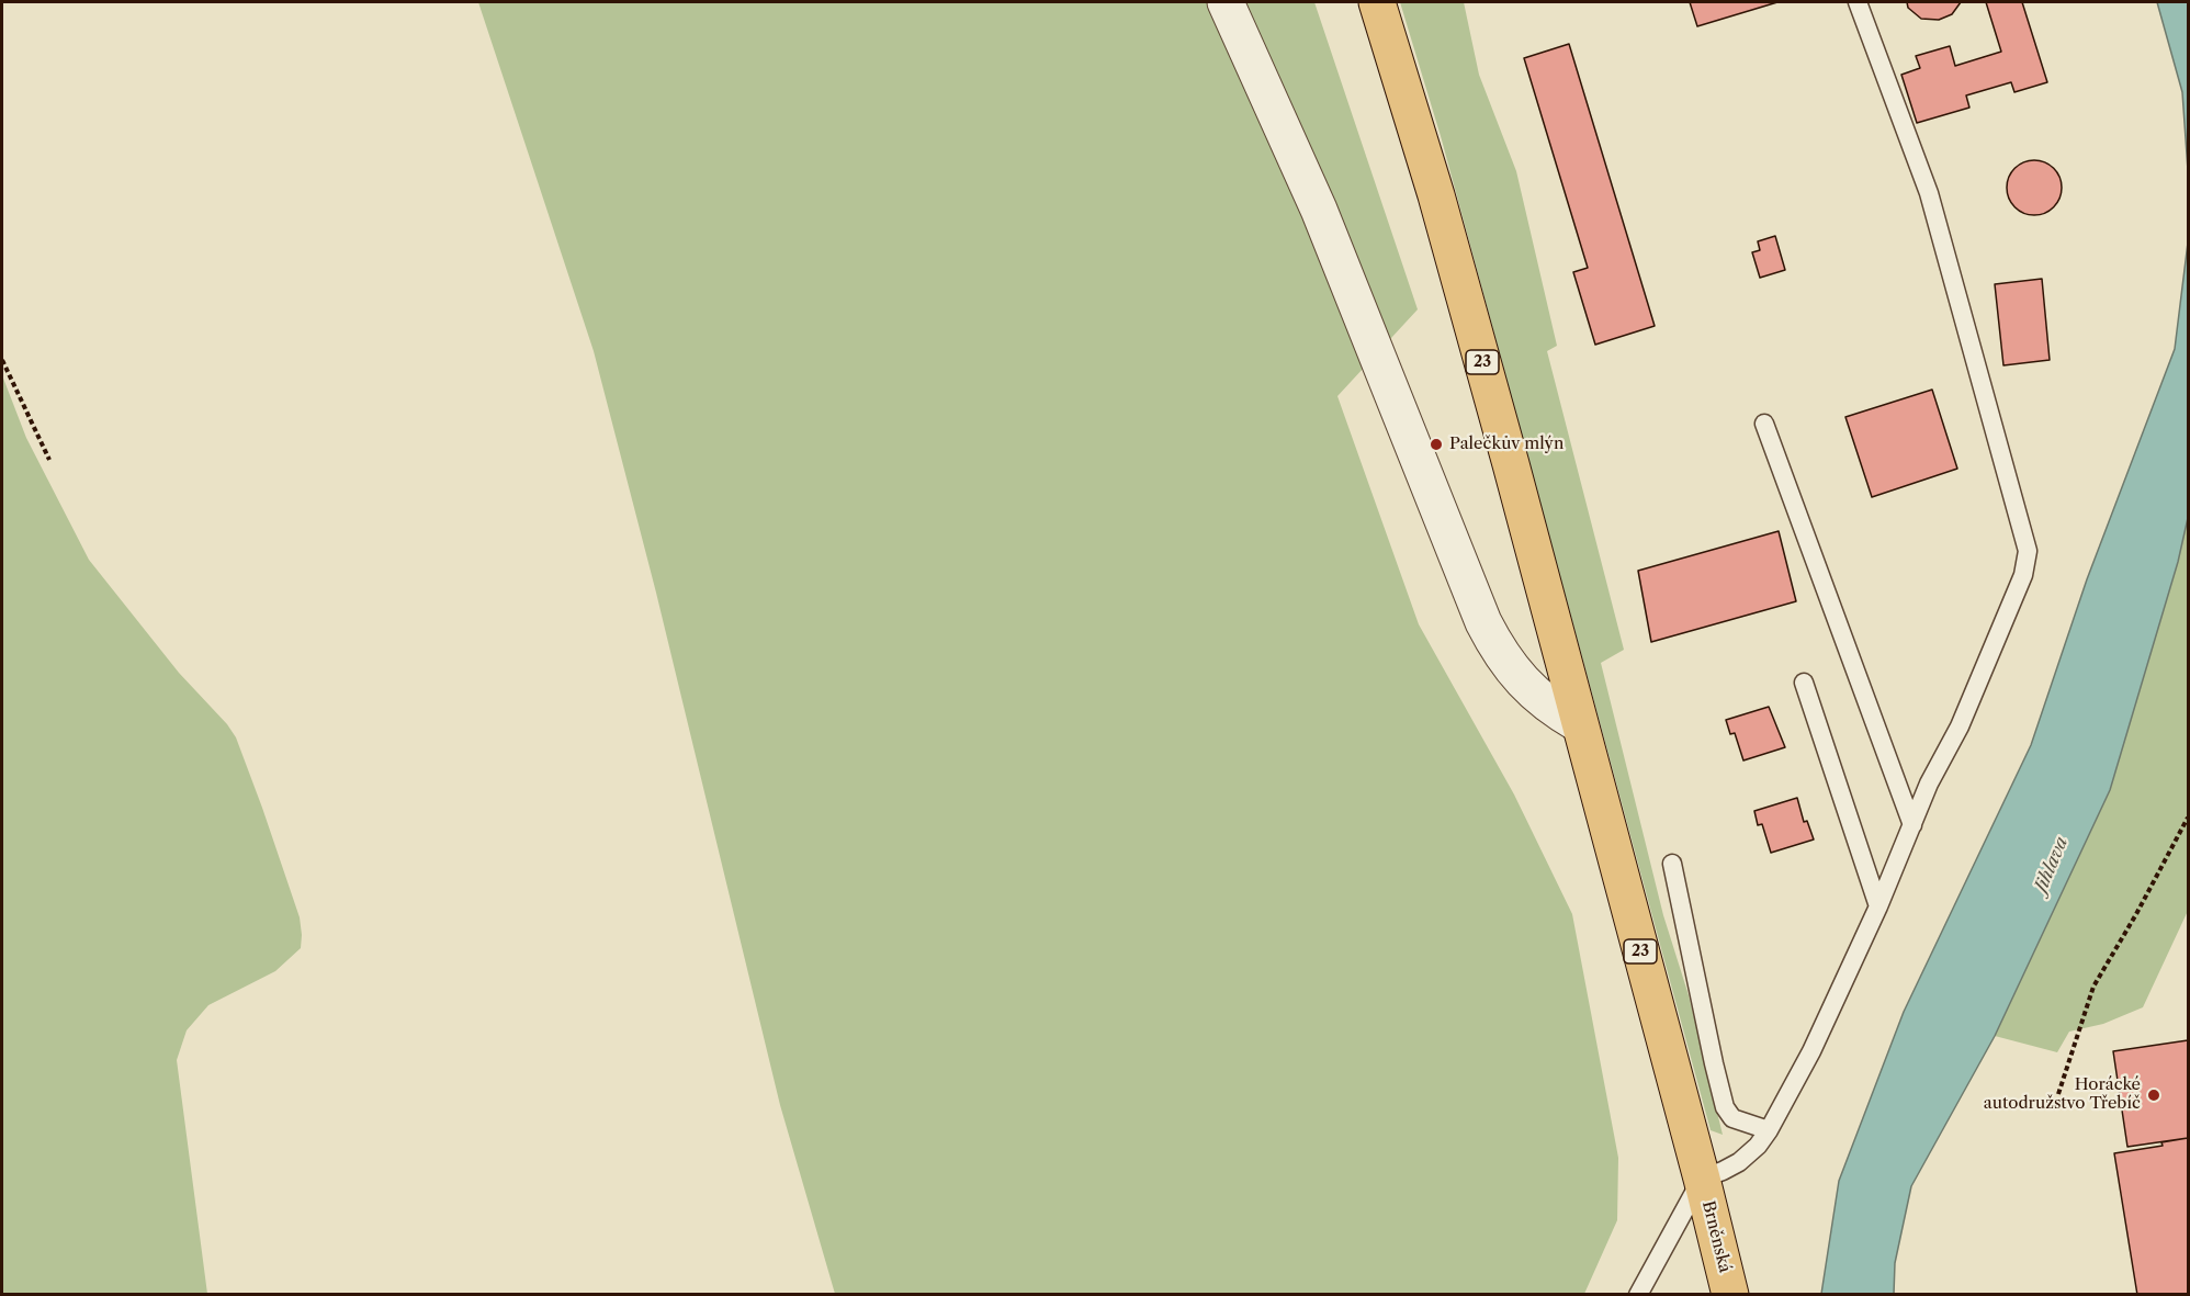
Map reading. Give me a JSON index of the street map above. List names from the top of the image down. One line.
{"streets":{"main road":["23","Brněnská"]},"crossings":[["23","Brněnská"]],"water":["Jihlava"],"places":["Palečkův mlýn","Horácké autodružstvo Třebíč"]}
